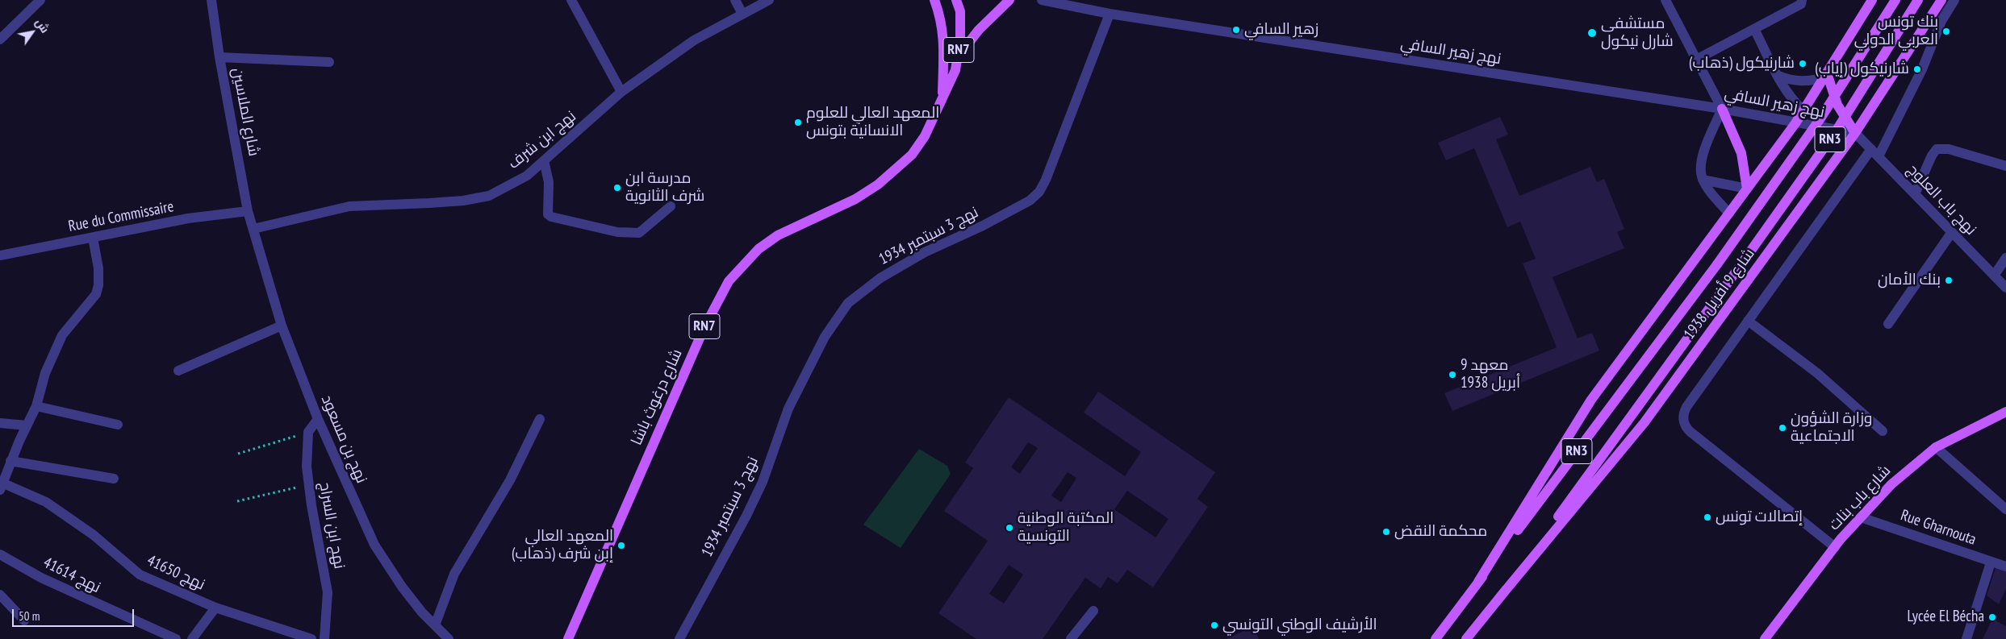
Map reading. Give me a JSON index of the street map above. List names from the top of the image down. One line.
{"streets":{"main road":["RN7","RN3","شارع 9 أفريل 1938","شارع درغوث باشا","شارع باب بنات"],"street":["نهج زهير السافي","شارع الملاسين","نهج ابن شرف","نهج باب العلوج","Rue du Commissaire","نهج 3 سبتمبر 1934","نهج بن مسعود","نهج ابن السراج","Rue Gharnouta","نهج 41650","نهج 41614"]},"crossings":[["نهج زهير السافي","نهج باب العلوج"],["نهج زهير السافي","نهج 3 سبتمبر 1934"],["نهج زهير السافي","شارع 9 أفريل 1938"],["شارع الملاسين","نهج ابن شرف"],["شارع الملاسين","Rue du Commissaire"],["شارع الملاسين","نهج بن مسعود"],["نهج ابن شرف","نهج بن مسعود"],["نهج باب العلوج","شارع 9 أفريل 1938"],["شارع باب بنات","Rue Gharnouta"]],"places":["زهير السافي","بنك تونس العربي الدولي","مستشفى شارل نيكول","شارنيكول (ذهاب)","شارنيكول (إياب)","المعهد العالي للعلوم الانسانية بتونس","مدرسة ابن شرف الثانوية","بنك الأمان","معهد 9 أبريل 1938","وزارة الشؤون الاجتماعية","إتصالات تونس","المكتبة الوطنية التونسية","محكمة النقض","المعهد العالي إبن شرف (ذهاب)","Lycée El Bécha","الأرشيف الوطني التونسي"],"scale_bar":"50 m","north":"top right"}
